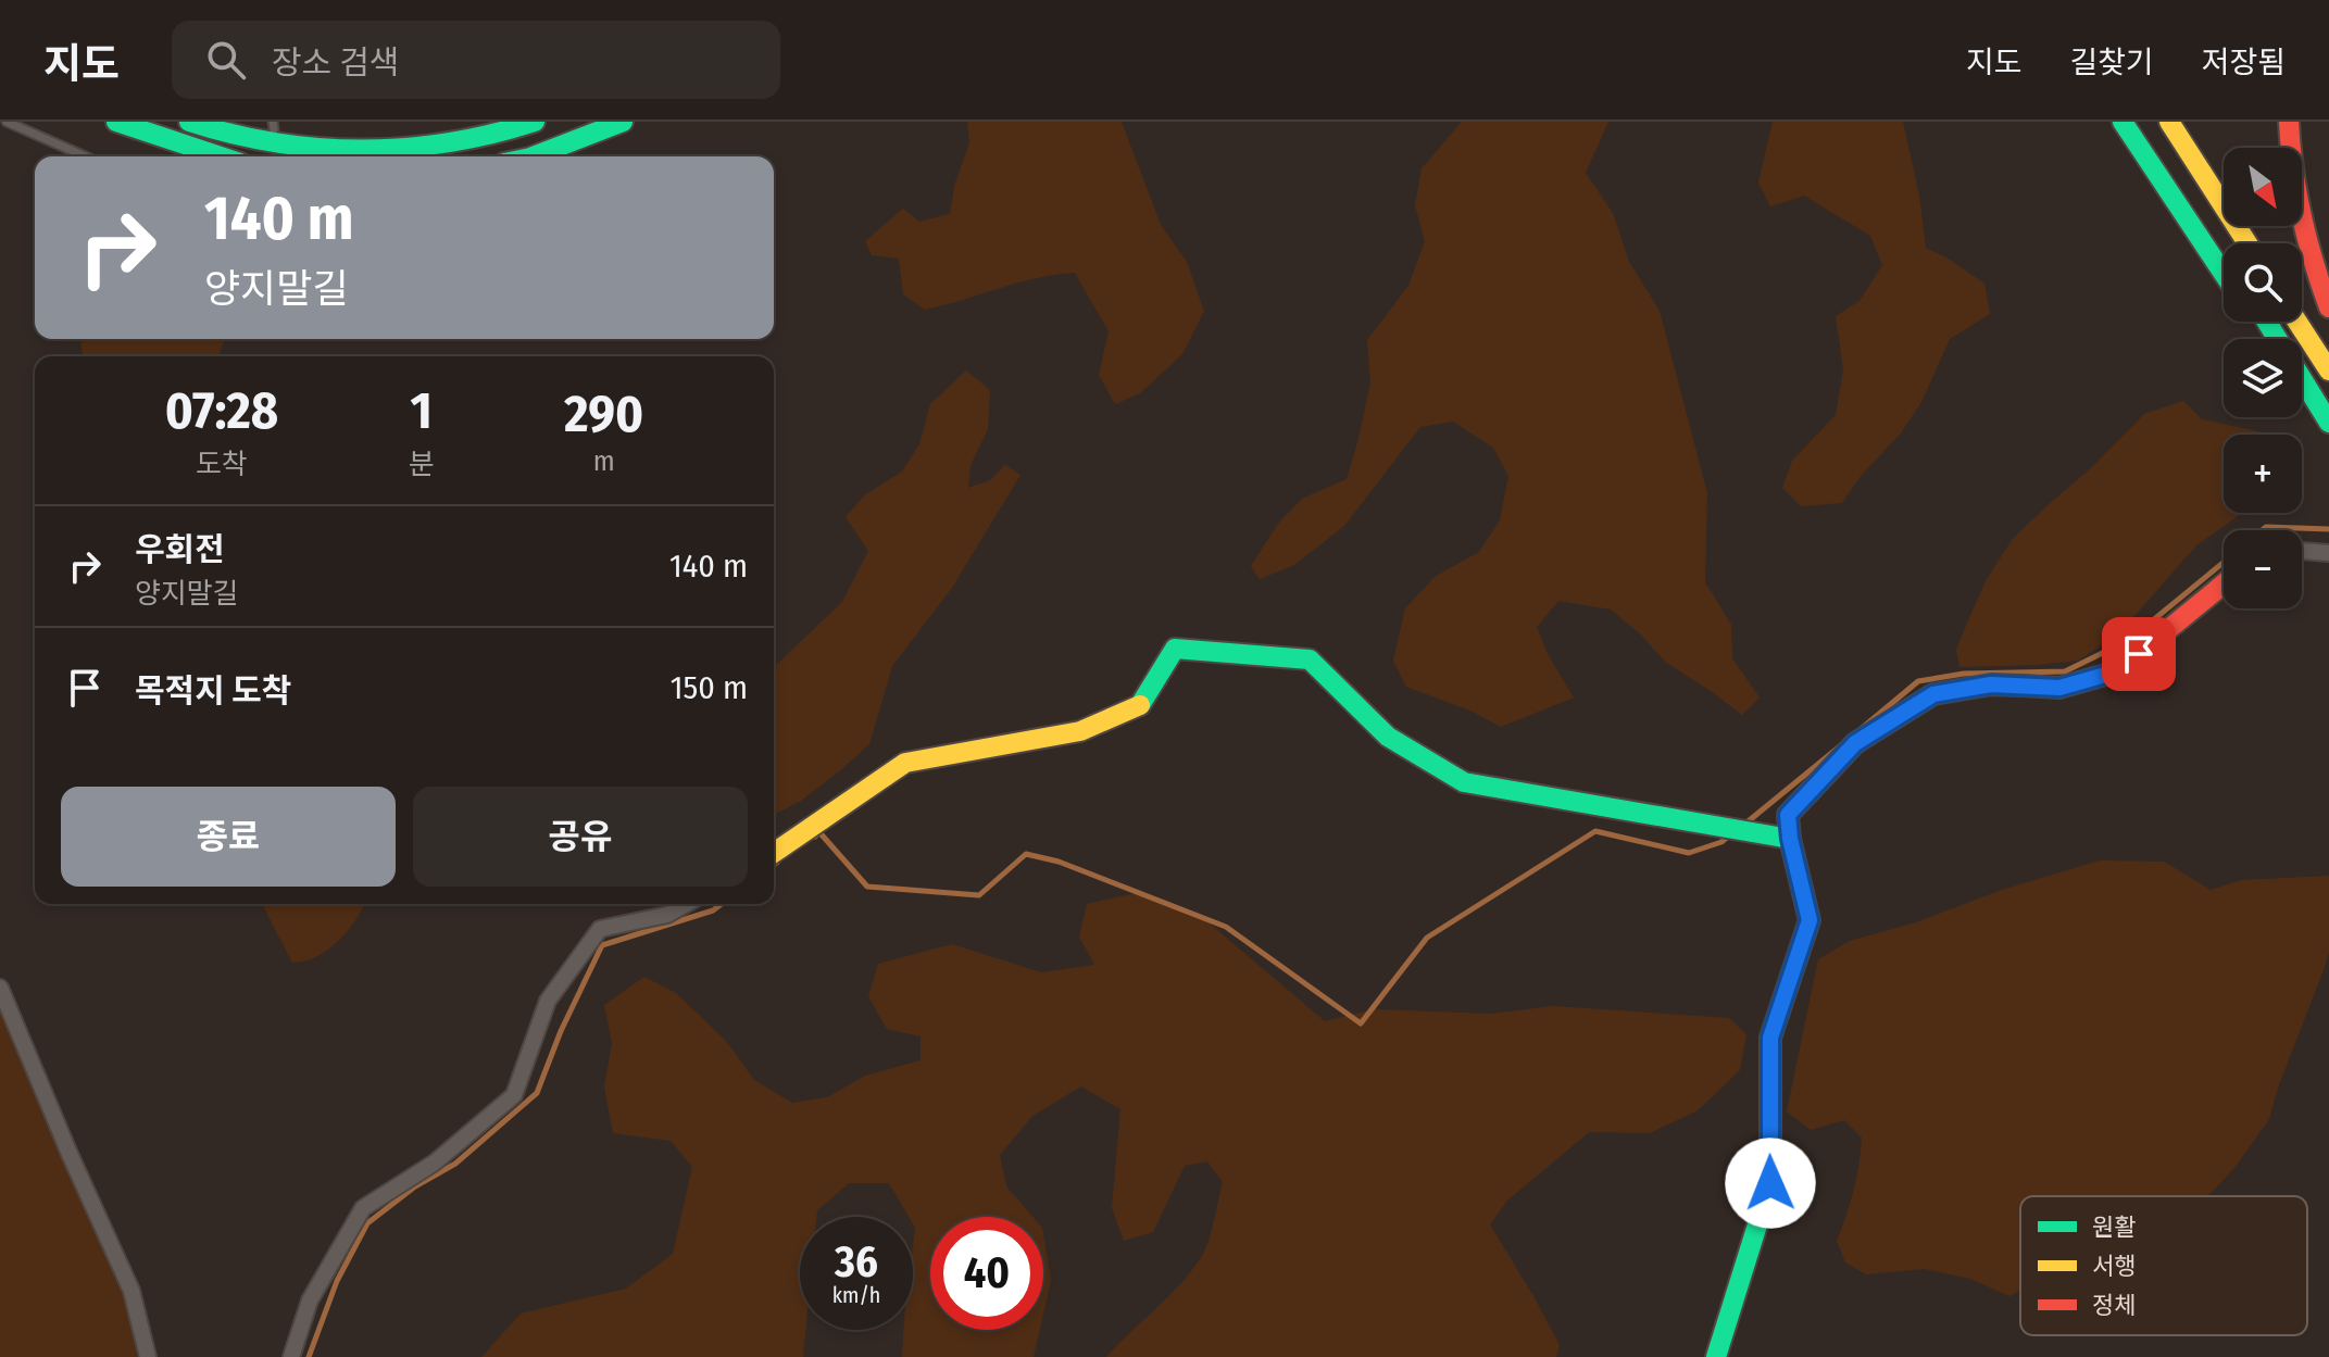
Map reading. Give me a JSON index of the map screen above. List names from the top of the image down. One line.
{"legend":["원활","서행","정체"],"north":"bottom right","page":{"header":"지도","search":"장소 검색","nav":["지도","길찾기","저장됨"],"map_buttons":["+","−"],"turn":["140 m","양지말길"],"eta":["07:28","도착","1","분","290","m"],"list":[{"name":"우회전","note":"양지말길","value":"140 m"},{"name":"목적지 도착","value":"150 m"}],"buttons":["종료","공유"],"speed":"36 km/h","limit":"40"}}
